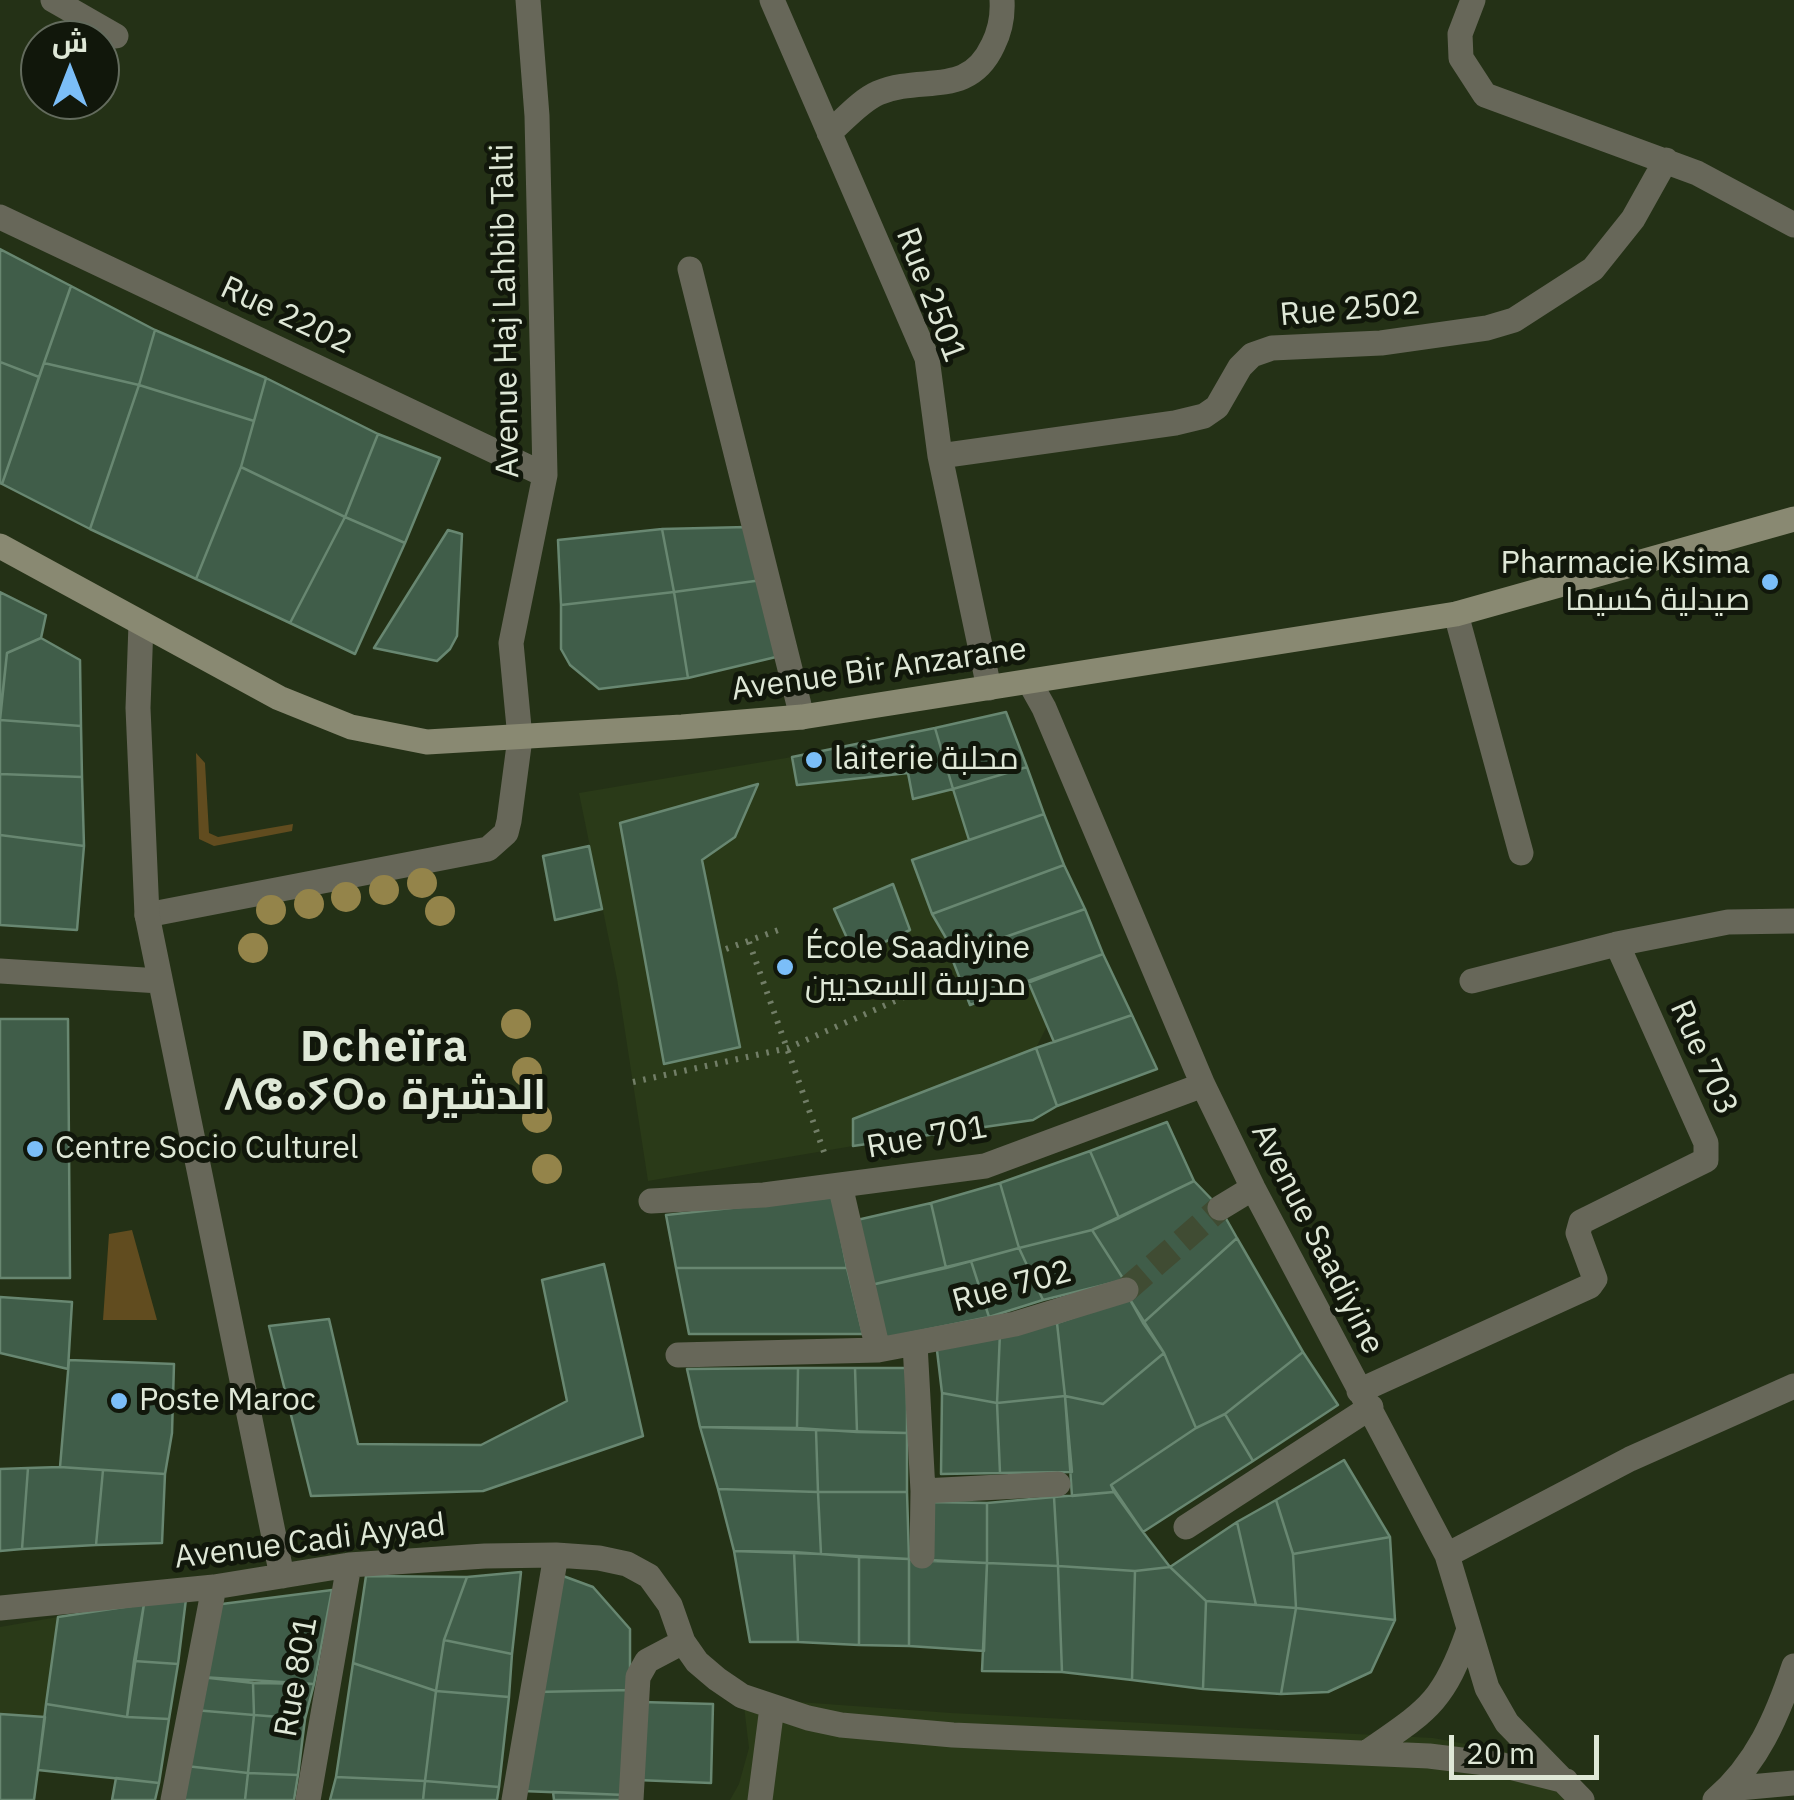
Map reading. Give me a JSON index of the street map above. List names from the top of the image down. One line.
{"streets":{"street":["Rue 2501","Rue 2502","Avenue Haj Lahbib Talti","Rue 2202","Avenue Bir Anzarane","Rue 703","Rue 701","Avenue Saadiyine","Rue 702","Avenue Cadi Ayyad","Rue 801"]},"crossings":[["Rue 2501","Rue 2502"],["Rue 2501","Avenue Bir Anzarane"],["Avenue Haj Lahbib Talti","Rue 2202"],["Avenue Haj Lahbib Talti","Avenue Bir Anzarane"],["Avenue Bir Anzarane","Avenue Saadiyine"],["Rue 703","Avenue Saadiyine"],["Rue 701","Avenue Saadiyine"],["Avenue Saadiyine","Avenue Cadi Ayyad"],["Avenue Cadi Ayyad","Rue 801"]],"districts":["Dcheïra ⴷⵛⴰⵢⵔⴰ الدشيرة"],"places":["Pharmacie Ksima صيدلية كسيما","laiterie محلبة","École Saadiyine مدرسة السعديين","Centre Socio Culturel","Poste Maroc"],"scale_bar":"20 m","north":"top"}
